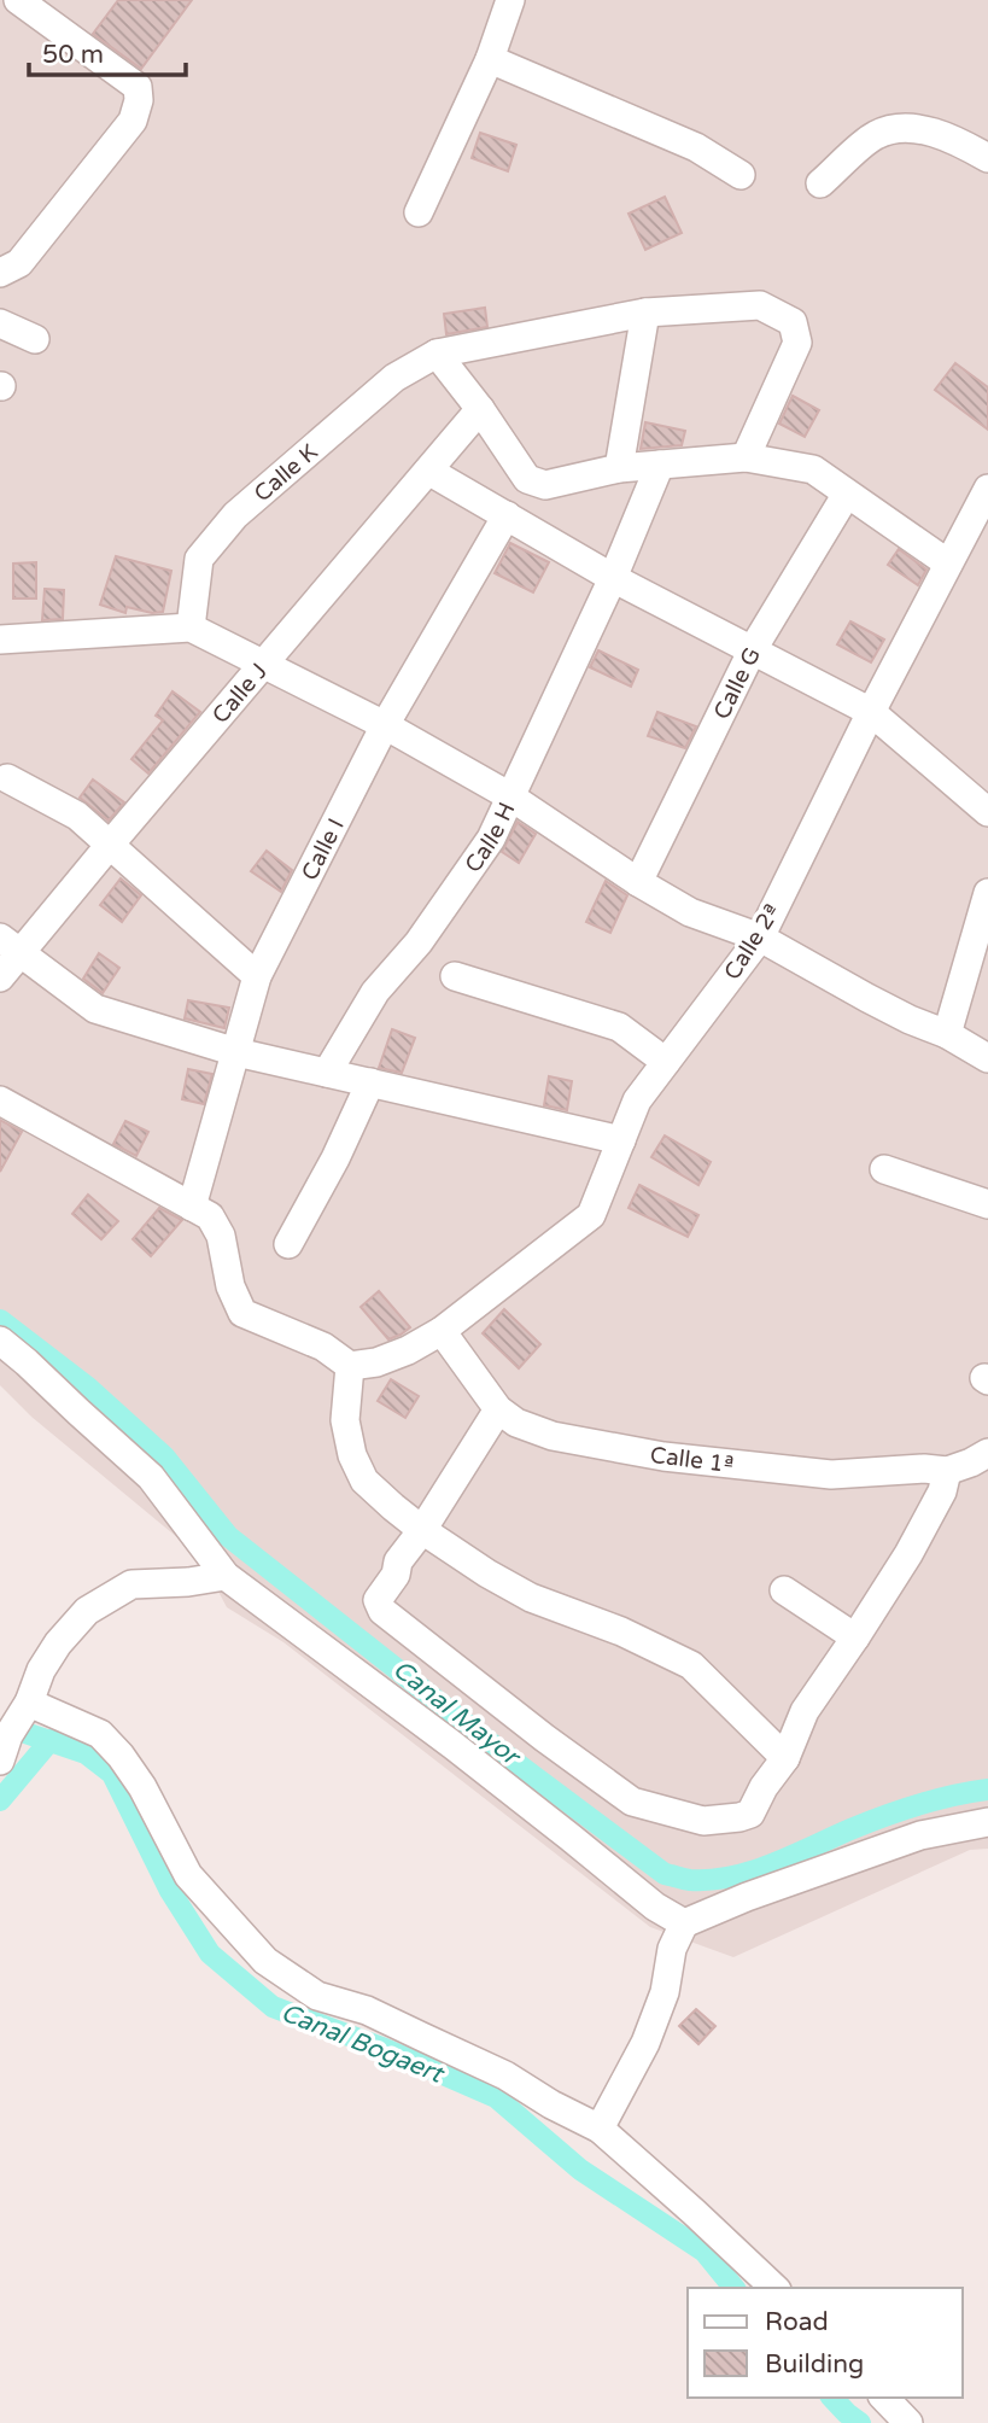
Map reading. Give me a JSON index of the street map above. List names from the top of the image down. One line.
{"streets":{"street":["Calle K","Calle G","Calle J","Calle H","Calle I","Calle 2ª","Calle 1ª"]},"crossings":[["Calle 2ª","Calle 1ª"]],"water":["Canal Mayor","Canal Bogaert"],"legend":["Road","Building"],"scale_bar":"50 m"}
